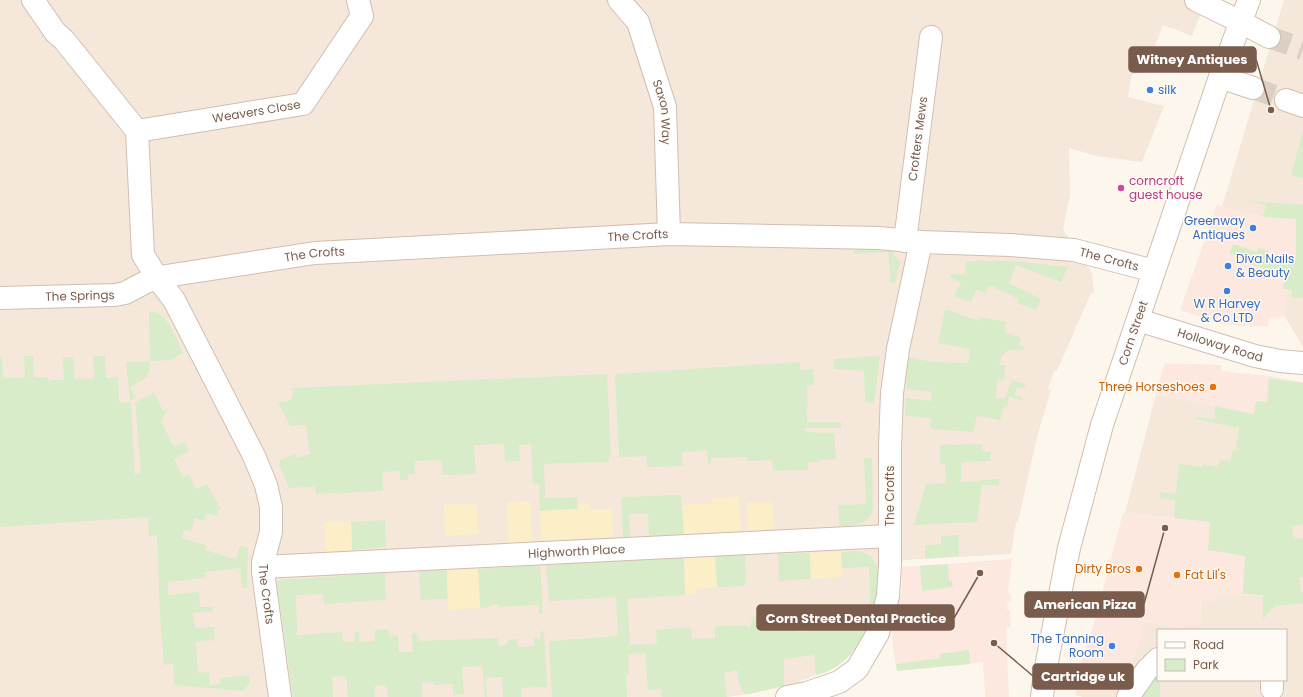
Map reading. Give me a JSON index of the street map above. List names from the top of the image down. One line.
{"streets":{"street":["Weavers Close","Saxon Way","Crofters Mews","The Crofts","The Springs","Corn Street","Holloway Road","Highworth Place"]},"crossings":[["Saxon Way","The Crofts"],["Crofters Mews","The Crofts"],["The Crofts","The Springs"],["The Crofts","Corn Street"],["The Crofts","Highworth Place"],["Corn Street","Holloway Road"]],"places":["silk","Witney Antiques","corncroft guest house","Greenway Antiques","Diva Nails & Beauty","W R Harvey & Co LTD","Three Horseshoes","American Pizza","Dirty Bros","Corn Street Dental Practice","Fat Lil's","Cartridge uk","The Tanning Room"],"legend":["Road","Park"]}
